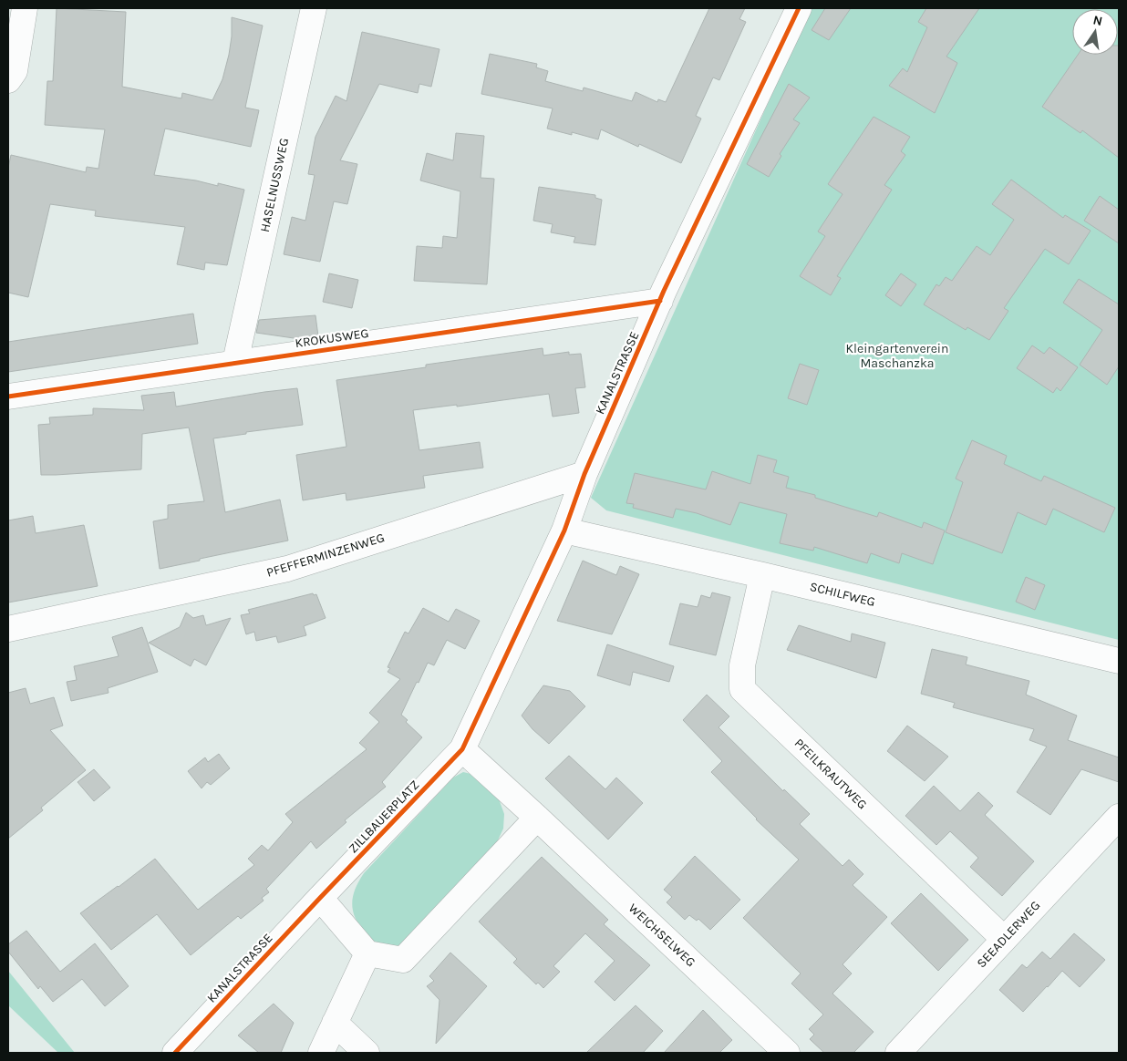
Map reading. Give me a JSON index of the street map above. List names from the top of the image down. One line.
{"streets":{"street":["HASELNUSSWEG","KROKUSWEG","KANALSTRASSE","PFEFFERMINZENWEG","SCHILFWEG","PFEILKRAUTWEG","ZILLBAUERPLATZ","SEEADLERWEG","WEICHSELWEG"]},"crossings":[["HASELNUSSWEG","KROKUSWEG"],["KROKUSWEG","KANALSTRASSE"],["KANALSTRASSE","PFEFFERMINZENWEG"],["KANALSTRASSE","SCHILFWEG"],["KANALSTRASSE","ZILLBAUERPLATZ"],["SCHILFWEG","PFEILKRAUTWEG"],["PFEILKRAUTWEG","SEEADLERWEG"]],"parks":["Kleingartenverein Maschanzka"],"north":"top"}
